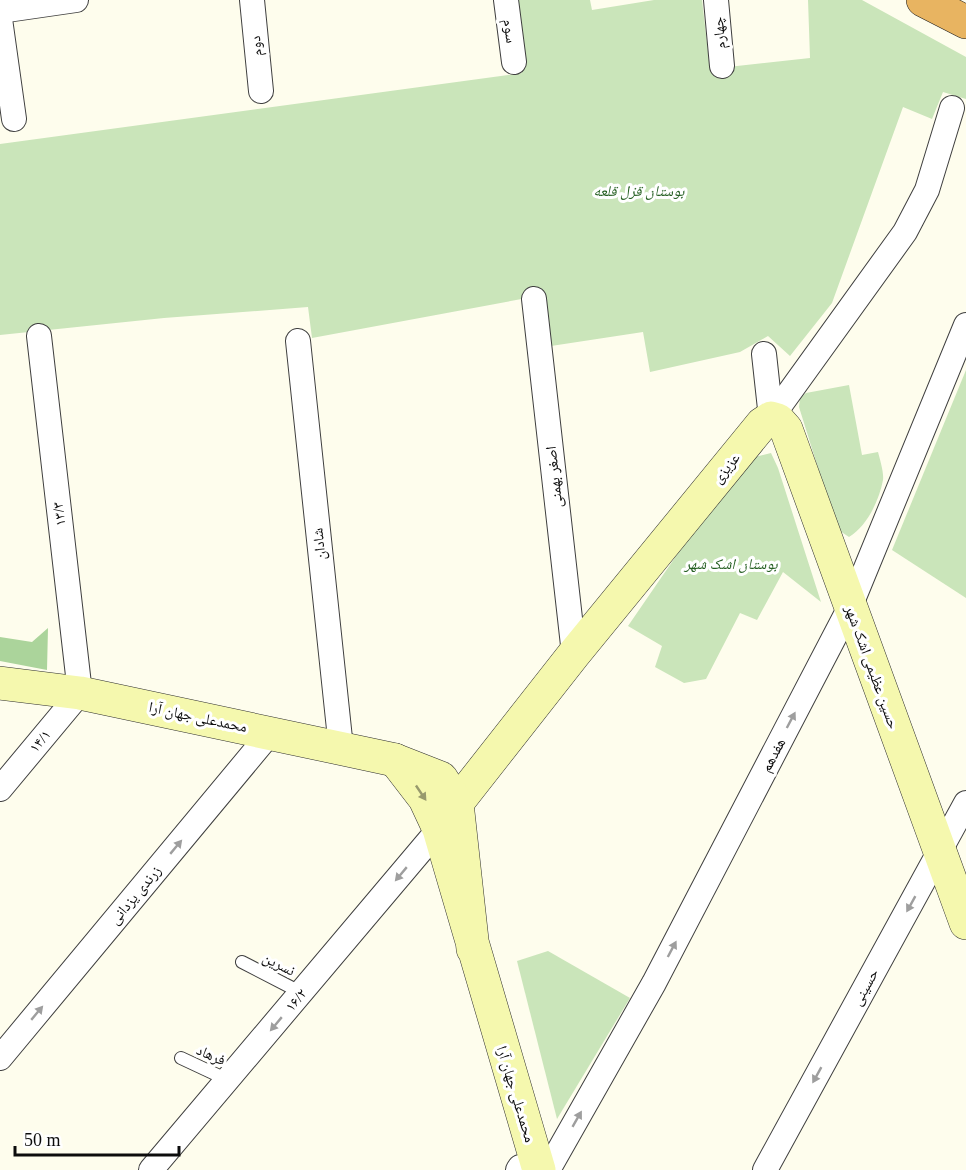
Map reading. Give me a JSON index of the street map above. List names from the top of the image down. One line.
{"streets":{"street":["سوم","چهارم","دوم","عزیزی","اصغر بهمنی","۱۳/۳","شادان","حسین عظیمی اشک شهر","محمدعلی جهان آرا","۱۴/۱","هفدهم","زرندی یزدانی","حسینی","۱۶/۲"],"lane":["نسرین","فرهاد"]},"crossings":[["عزیزی","اصغر بهمنی"],["عزیزی","حسین عظیمی اشک شهر"],["عزیزی","محمدعلی جهان آرا"],["عزیزی","۱۶/۲"],["۱۳/۳","محمدعلی جهان آرا"],["۱۳/۳","۱۴/۱"],["شادان","محمدعلی جهان آرا"],["حسین عظیمی اشک شهر","هفدهم"],["حسین عظیمی اشک شهر","حسینی"],["محمدعلی جهان آرا","۱۴/۱"],["محمدعلی جهان آرا","زرندی یزدانی"],["محمدعلی جهان آرا","۱۶/۲"],["نسرین","۱۶/۲"],["۱۶/۲","فرهاد"]],"one_way":["هفدهم","زرندی یزدانی","حسینی","۱۶/۲"],"parks":["بوستان قزل قلعه","بوستان اشک شهر"],"scale_bar":"50 m"}
